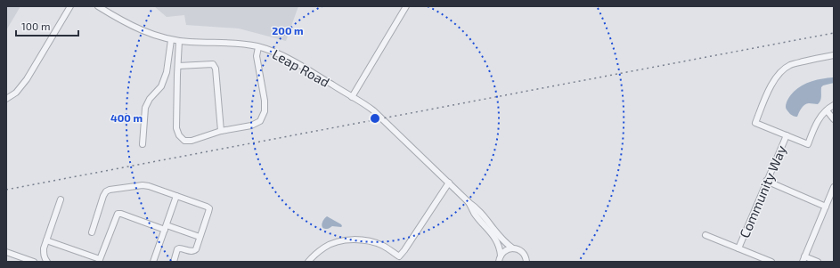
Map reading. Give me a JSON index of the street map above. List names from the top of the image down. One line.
{"streets":{"street":["Leap Road","Community Way"]},"scale_bar":"100 m","rings":["200 m","400 m"]}
